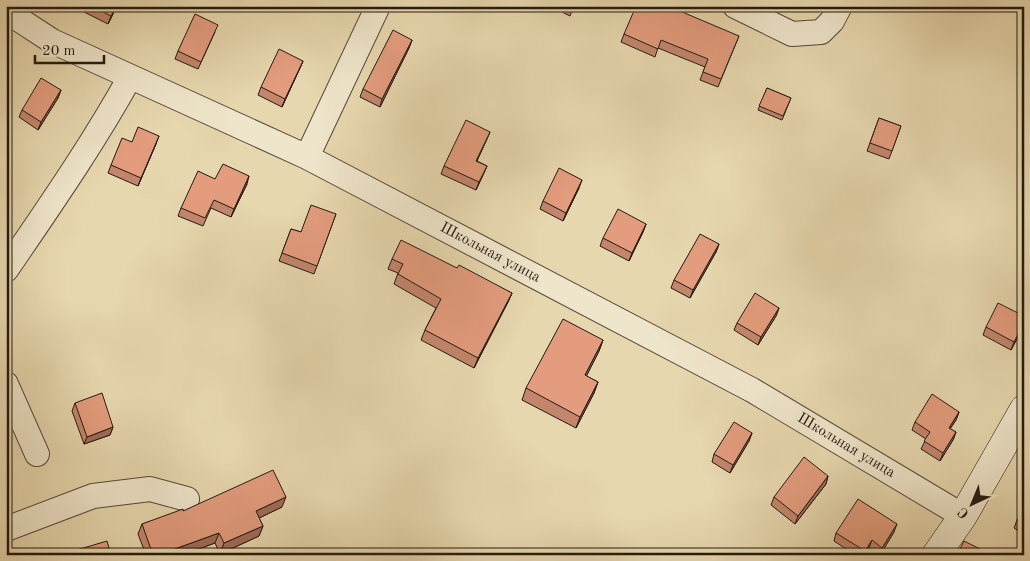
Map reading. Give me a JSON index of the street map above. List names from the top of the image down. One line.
{"streets":{"street":["Школьная улица"]},"scale_bar":"20 m","north":"bottom left"}
